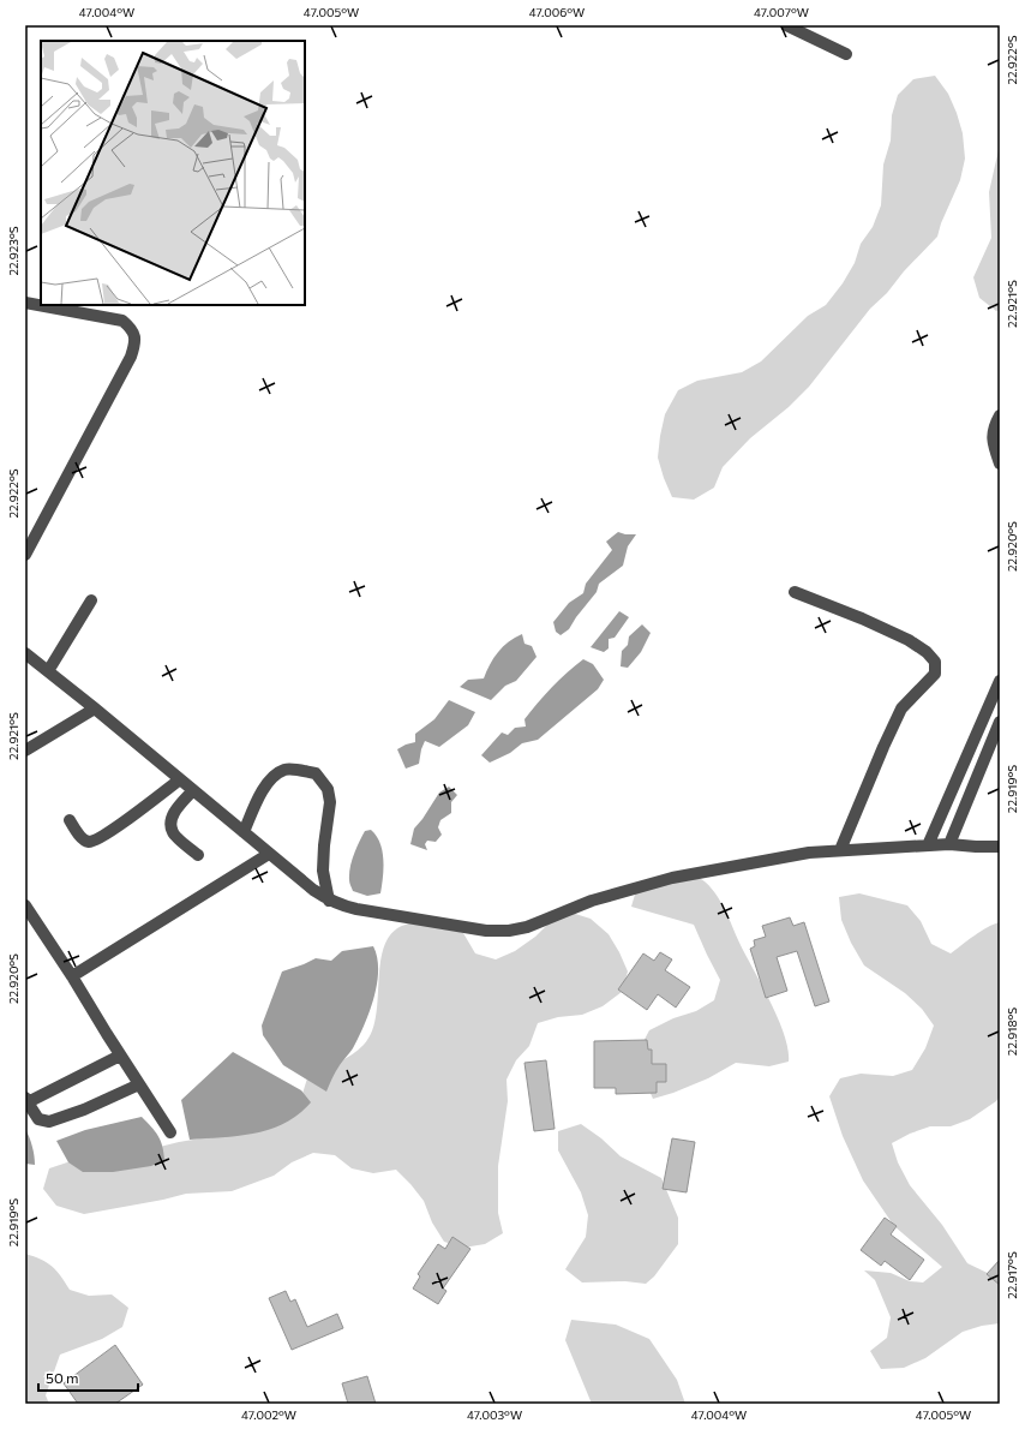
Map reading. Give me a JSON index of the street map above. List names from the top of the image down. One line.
{"scale_bar":"50 m","coordinates":["47.004°W","47.005°W","47.006°W","47.007°W","22.922°S","22.923°S","22.921°S","22.920°S","22.919°S","22.918°S","22.917°S","47.002°W","47.003°W"]}
